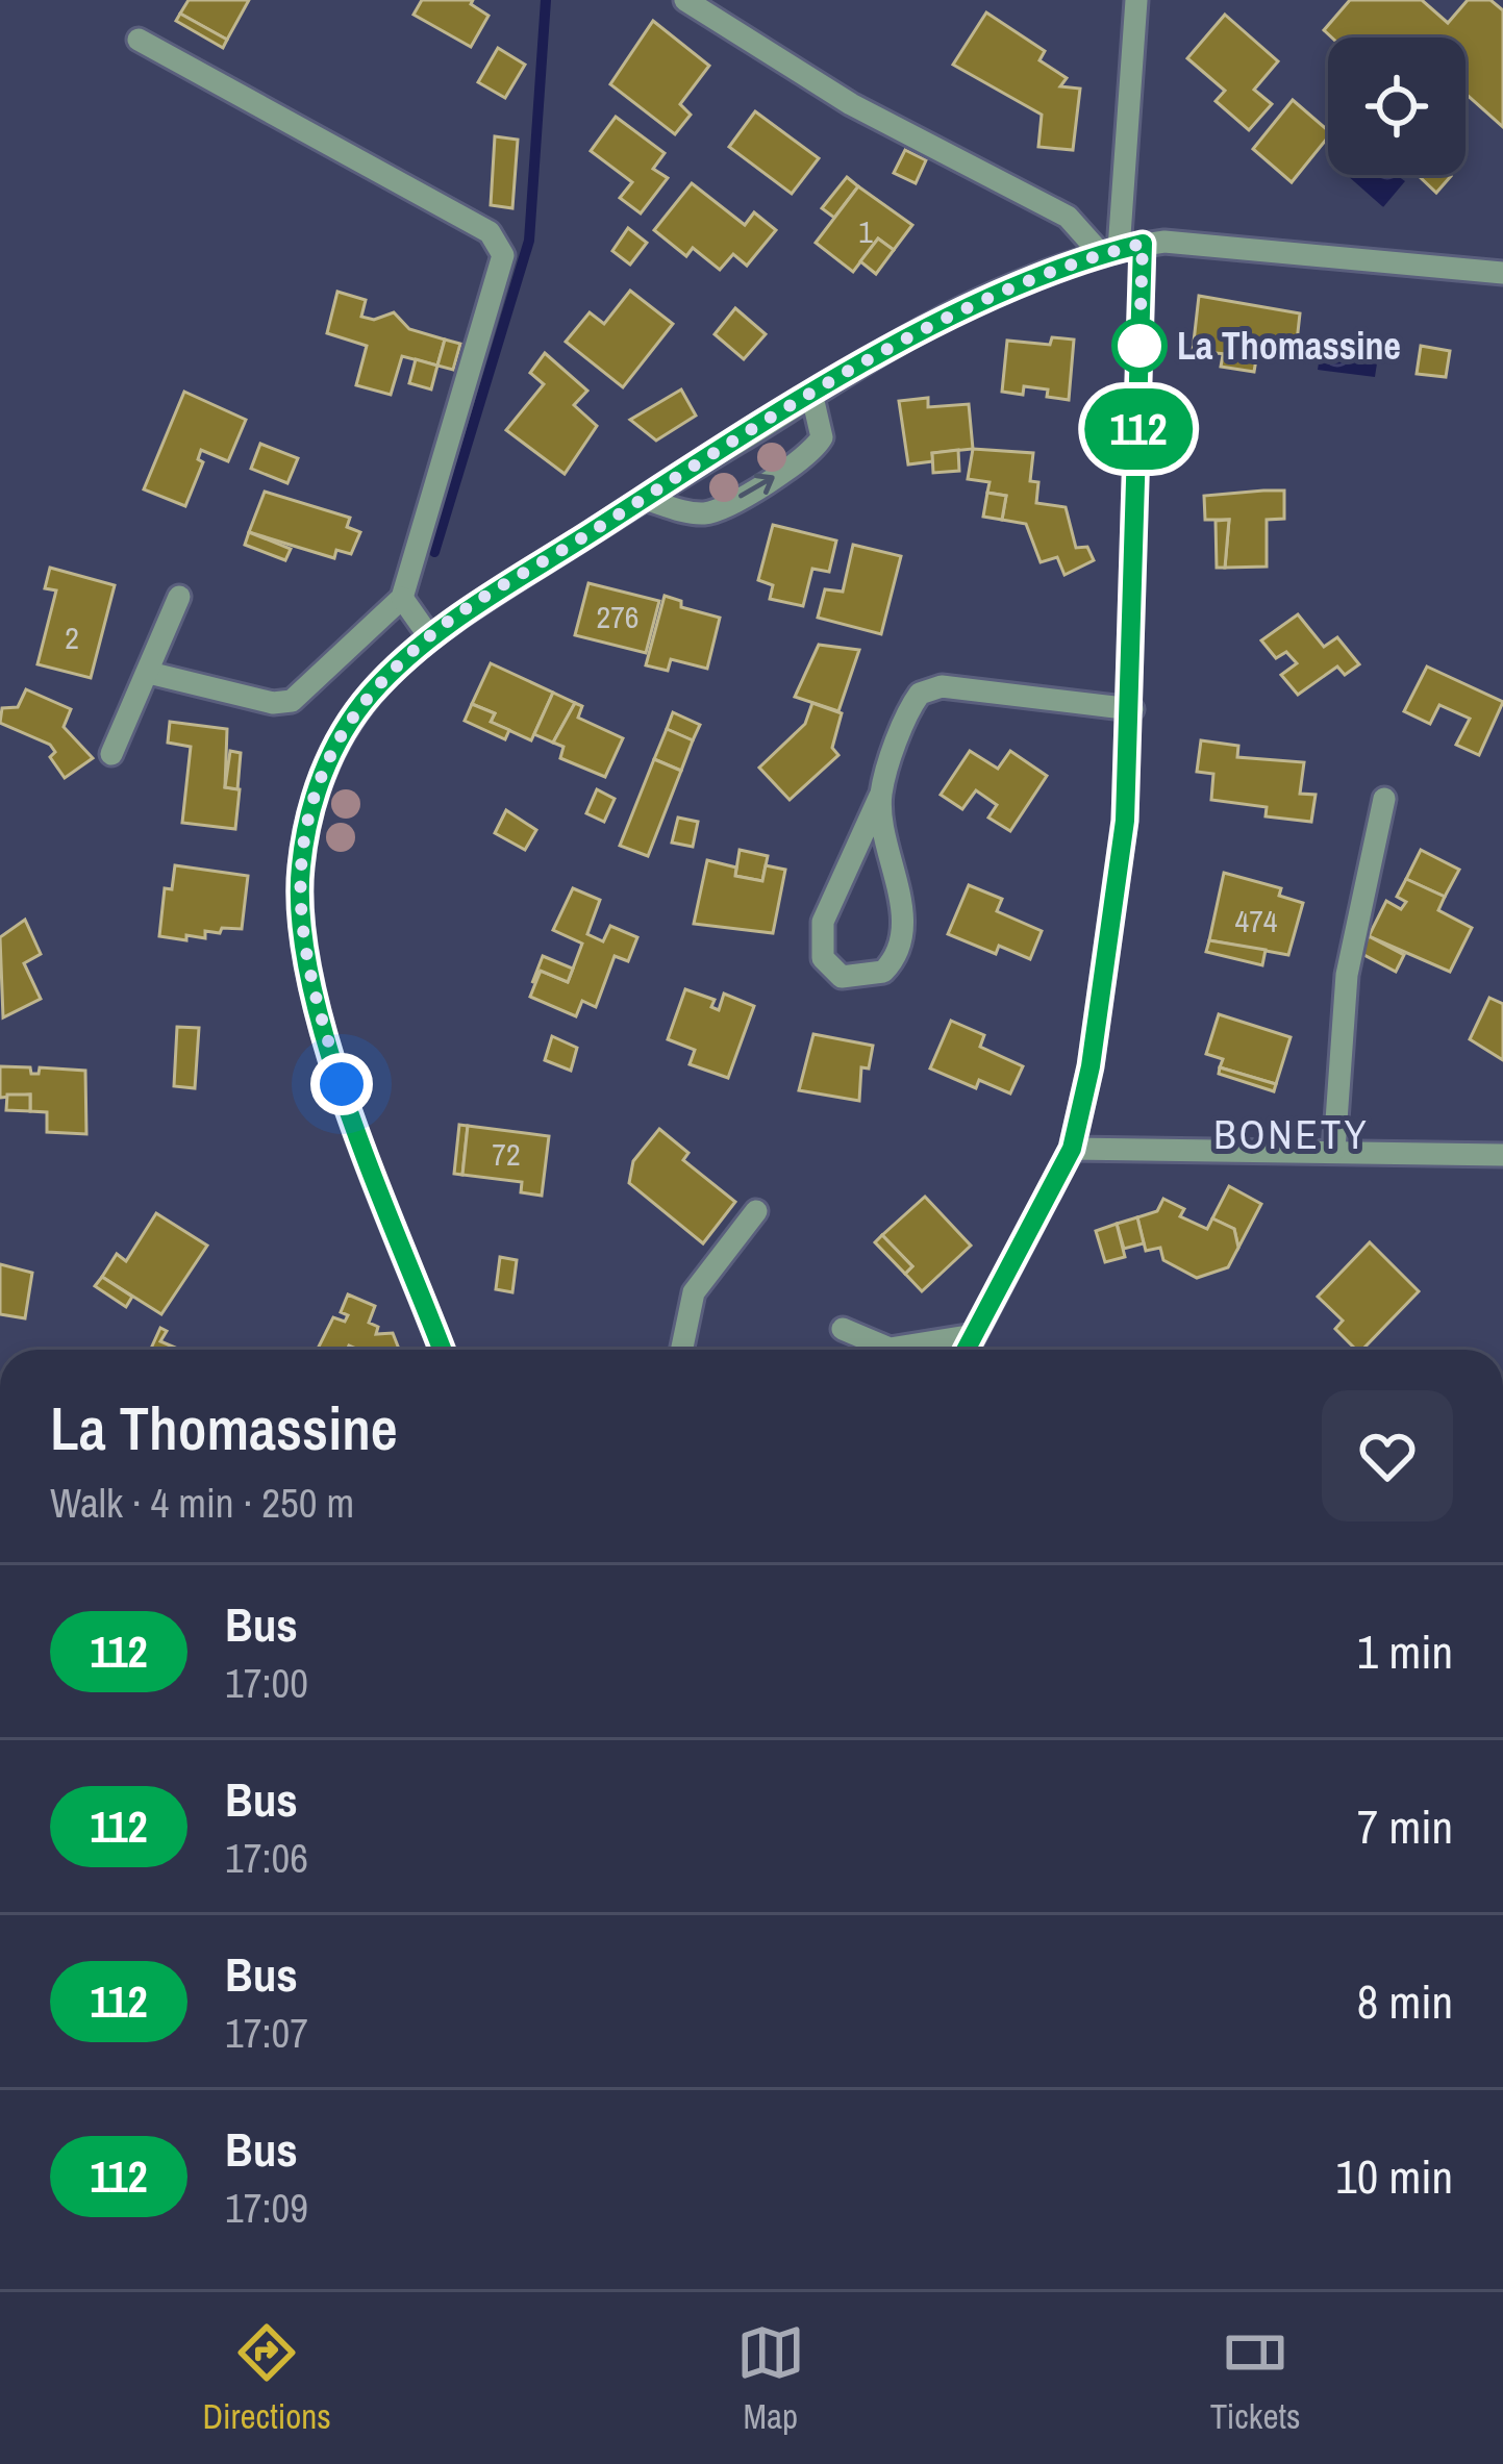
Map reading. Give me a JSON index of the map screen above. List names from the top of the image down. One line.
{"districts":["BONETY"],"places":["La Thomassine"],"lines":["bus line 112"],"house_numbers":["1","276","2","474","72"],"page":{"on_map":"112","heading":["La Thomassine","Walk · 4 min · 250 m"],"list":[{"mark":"112","name":"Bus","note":"17:00","value":"1 min"},{"mark":"112","name":"Bus","note":"17:06","value":"7 min"},{"mark":"112","name":"Bus","note":"17:07","value":"8 min"},{"mark":"112","name":"Bus","note":"17:09","value":"10 min"}],"tabs":["Directions","Map","Tickets"]}}
